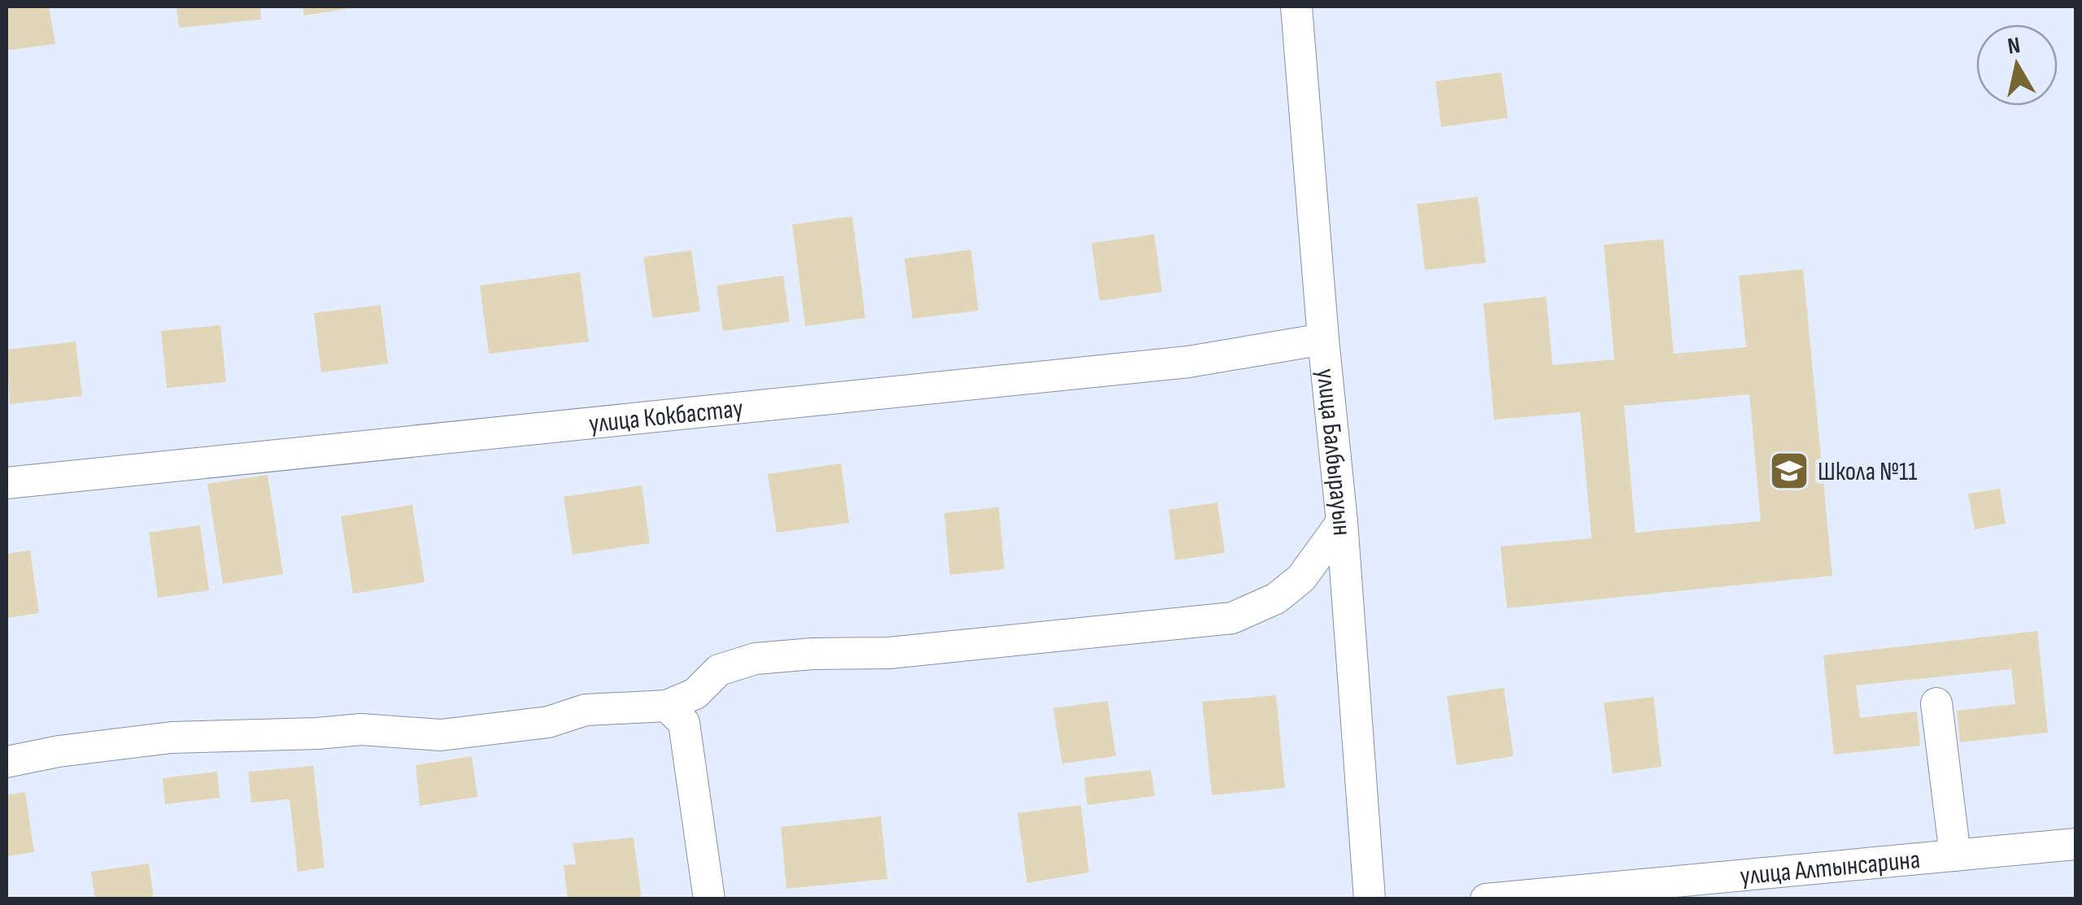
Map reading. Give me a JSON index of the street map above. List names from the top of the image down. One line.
{"streets":{"street":["улица Кокбастау","улица Балбырауын","улица Алтынсарина"]},"crossings":[["улица Кокбастау","улица Балбырауын"]],"places":{"school or university":["Школа №11"]},"north":"top"}
